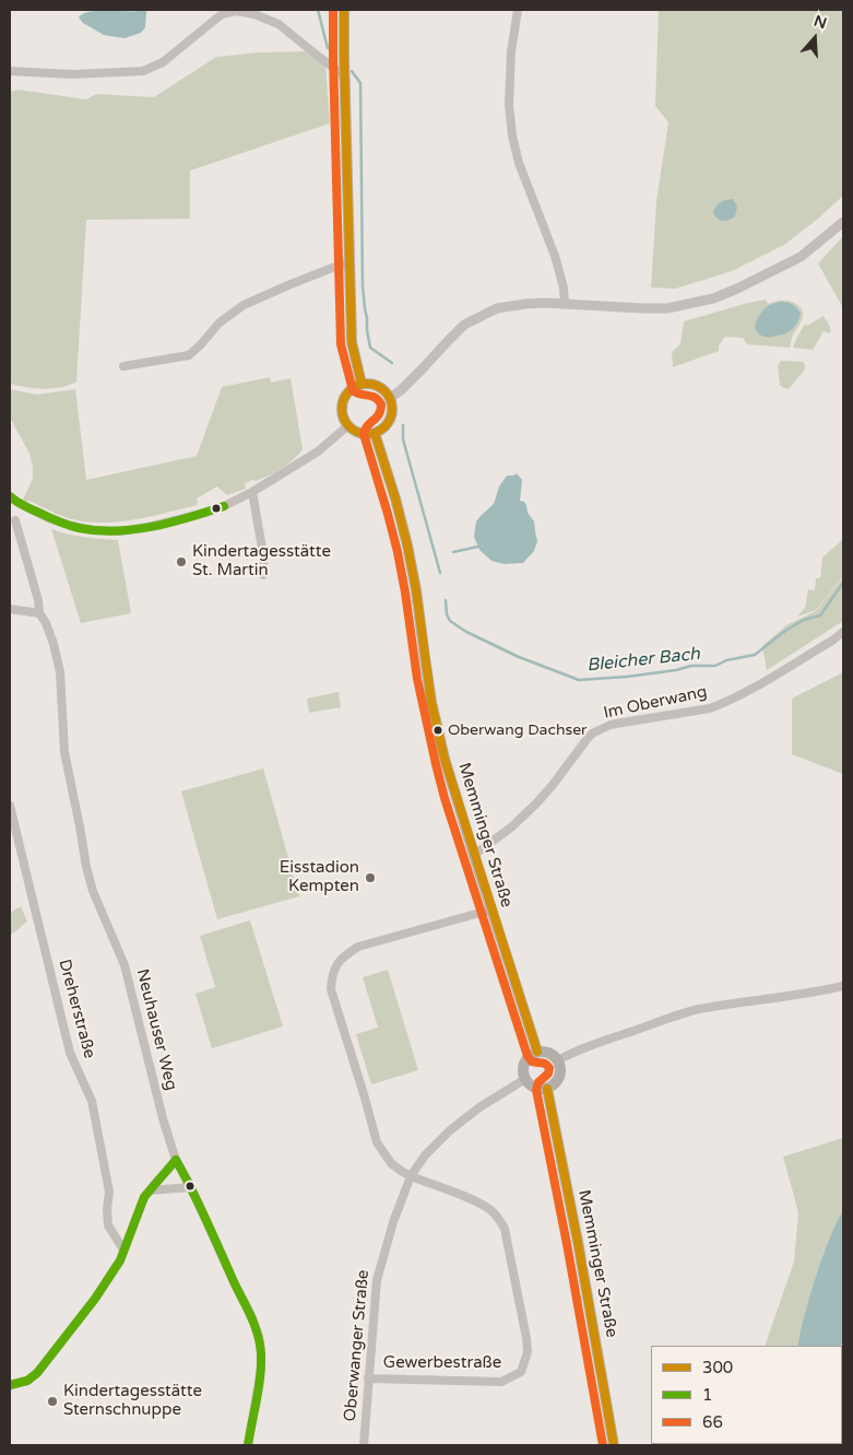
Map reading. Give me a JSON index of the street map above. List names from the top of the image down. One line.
{"streets":{"main road":["Memminger Straße"],"street":["Im Oberwang","Dreherstraße","Neuhauser Weg","Oberwanger Straße","Gewerbestraße"]},"crossings":[["Im Oberwang","Memminger Straße"],["Memminger Straße","Oberwanger Straße"],["Memminger Straße","Gewerbestraße"],["Oberwanger Straße","Gewerbestraße"]],"water":["Bleicher Bach"],"places":["Kindertagesstätte St. Martin","Oberwang Dachser","Eisstadion Kempten","Kindertagesstätte Sternschnuppe"],"lines":["transit line 300","transit line 66","transit line 1"],"legend":["300","1","66"],"north":"top"}
